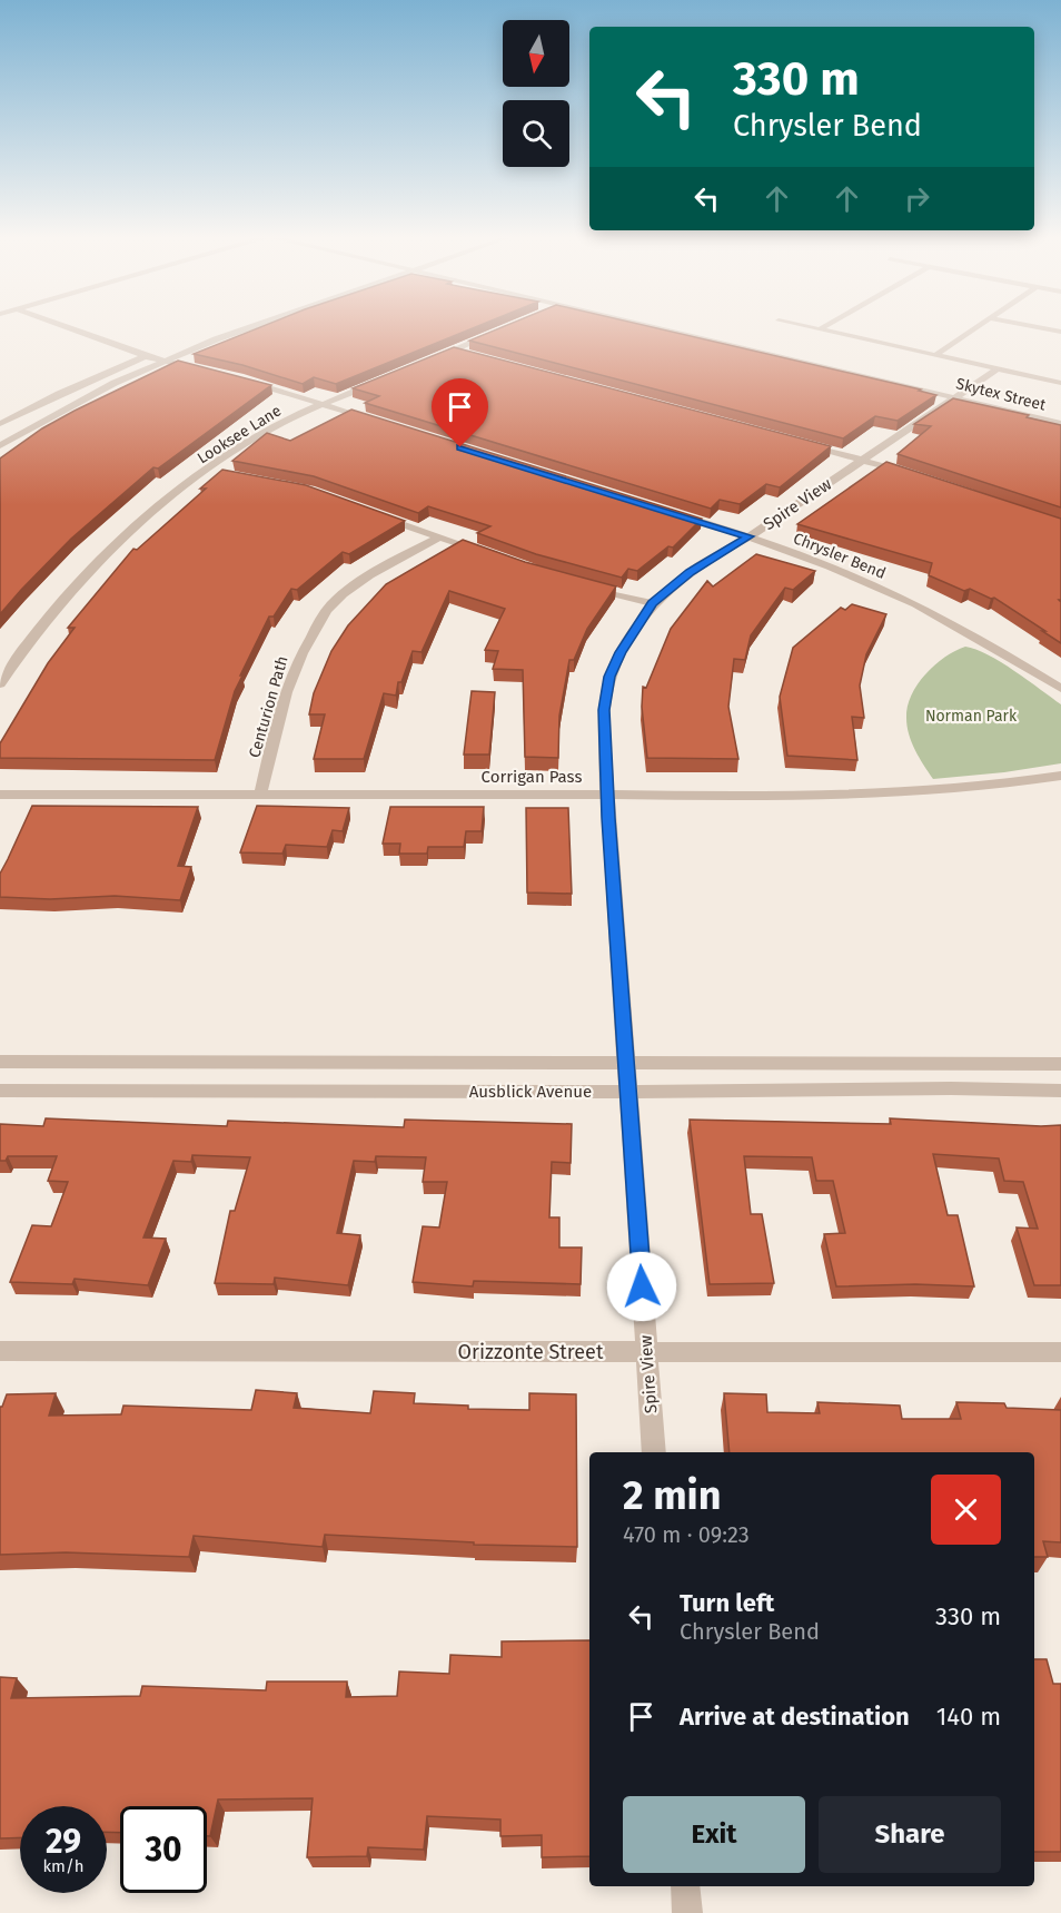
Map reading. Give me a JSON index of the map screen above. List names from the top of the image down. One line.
{"streets":{"street":["Skytex Street","Looksee Lane","Spire View","Chrysler Bend","Centurion Path","Corrigan Pass","Ausblick Avenue","Orizzonte Street"]},"crossings":[["Skytex Street","Spire View"],["Spire View","Chrysler Bend"],["Spire View","Corrigan Pass"],["Spire View","Ausblick Avenue"],["Spire View","Orizzonte Street"],["Centurion Path","Corrigan Pass"]],"parks":["Norman Park"],"north":"bottom","page":{"turn":["330 m","Chrysler Bend"],"heading":["2 min","470 m · 09:23"],"list":[{"name":"Turn left","note":"Chrysler Bend","value":"330 m"},{"name":"Arrive at destination","value":"140 m"}],"buttons":["Exit","Share"],"speed":"29 km/h","limit":"30"}}
